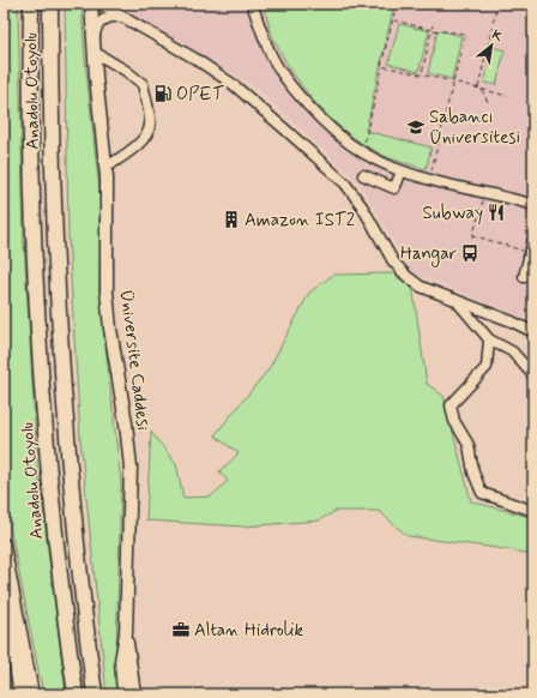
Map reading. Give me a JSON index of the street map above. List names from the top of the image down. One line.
{"streets":{"highway":["Anadolu Otoyolu"],"main road":["Üniversite Caddesi"]},"places":{"fuel station":["OPET"],"school or university":["Sabancı Üniversitesi"],"restaurant":["Subway"],"building":["Amazon IST2"],"bus stop":["Hangar"],"office":["Altan Hidrolik"]},"north":"top right"}
